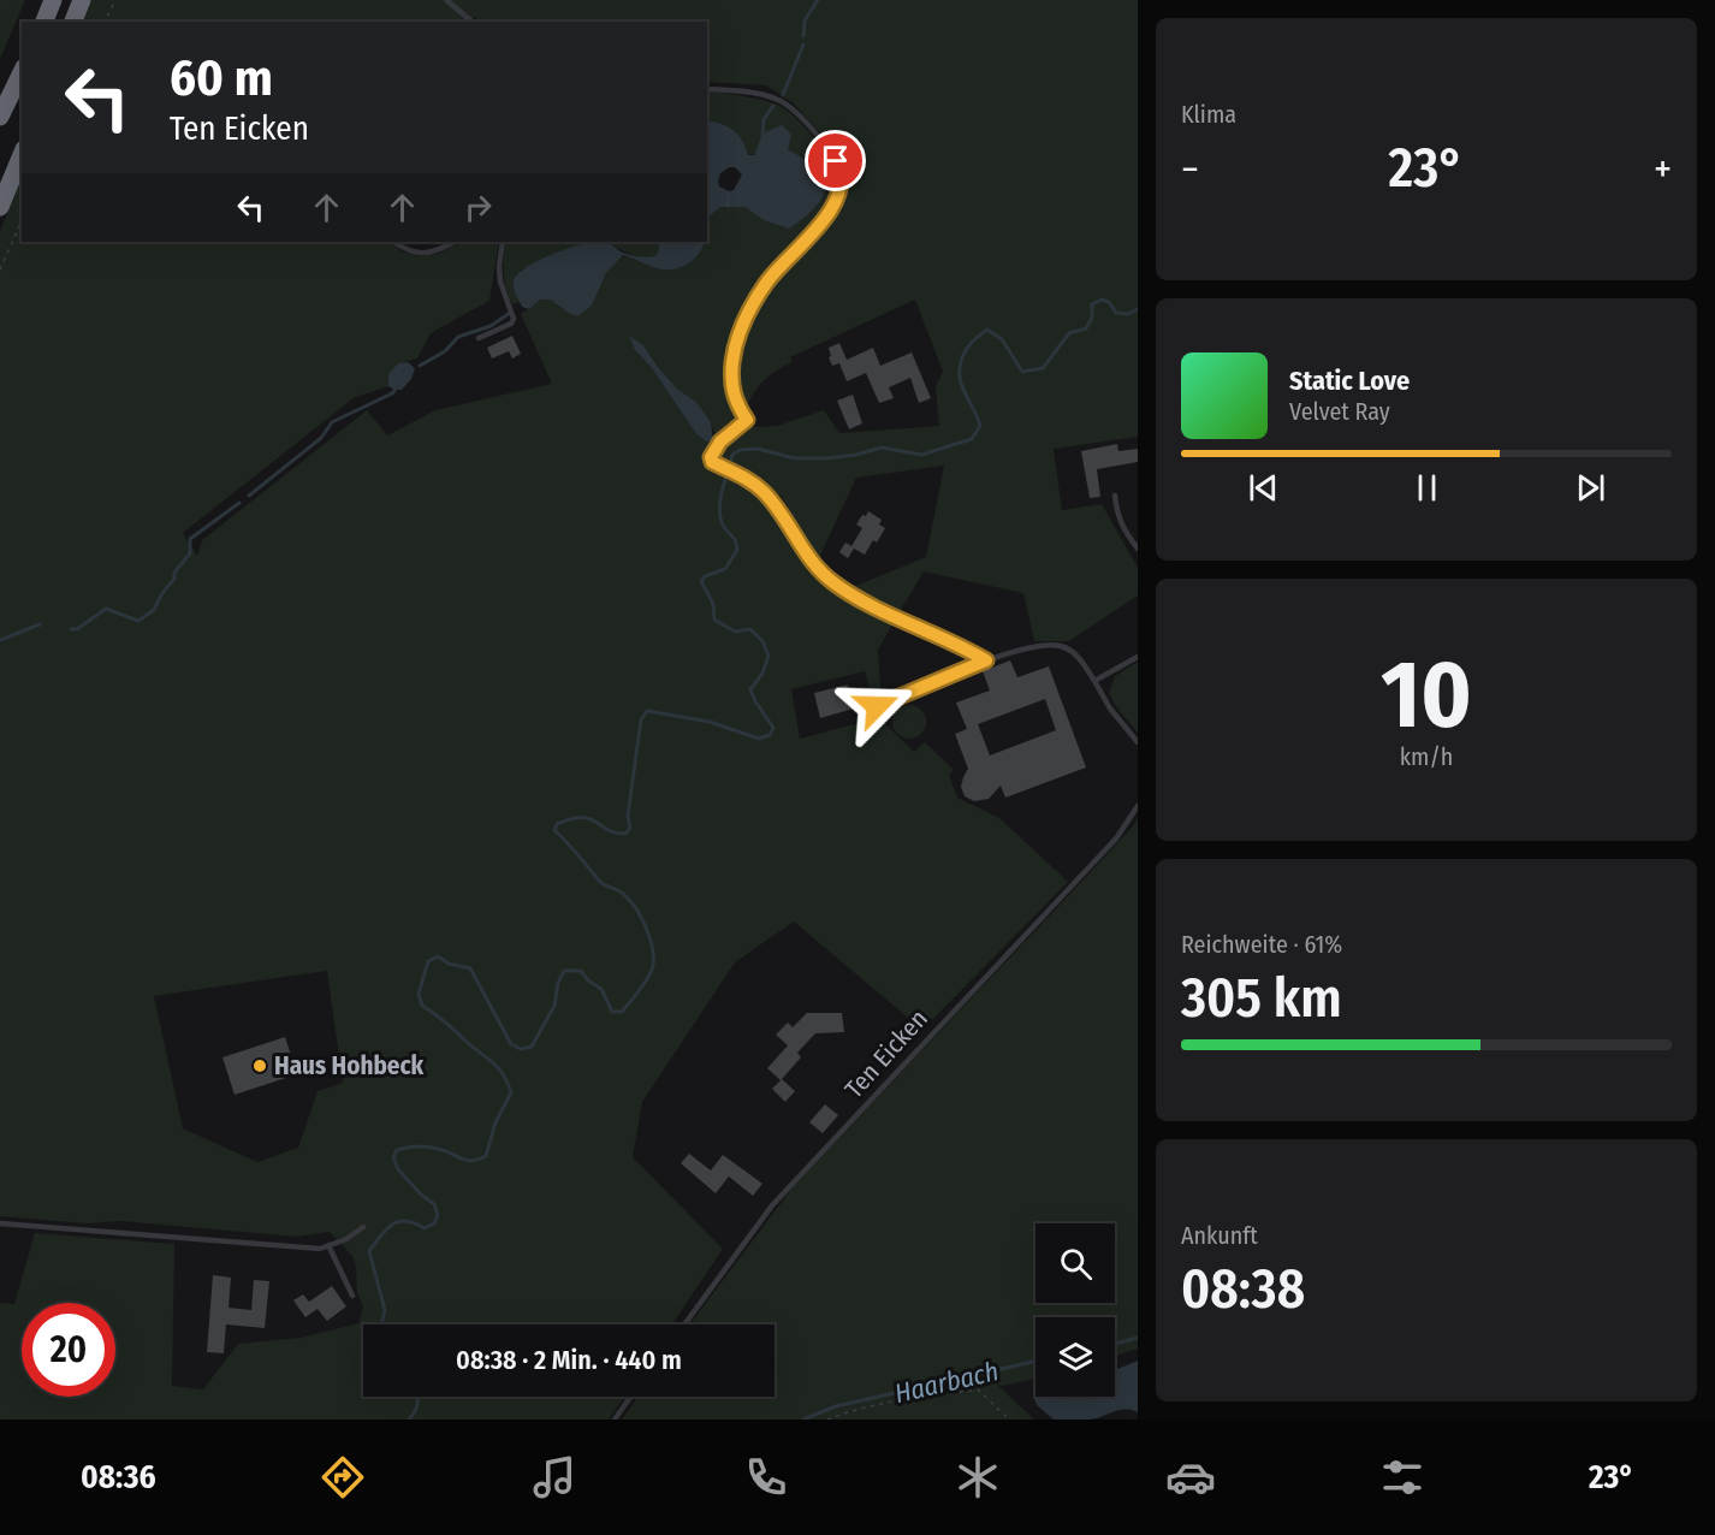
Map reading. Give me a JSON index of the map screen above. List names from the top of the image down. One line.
{"streets":{"lane":["Ten Eicken"]},"water":["Haarbach"],"places":["Haus Hohbeck"],"page":{"tile":["Klima",["10","km/h"],["Reichweite · 61%","305 km"],["Ankunft","08:38"]],"turn":["60 m","Ten Eicken"],"heat":["−","23°","+"],"song":["Static Love","Velvet Ray"],"limit":"20","trip":"08:38 · 2 Min. · 440 m","tabs":["08:36","23°"]}}
